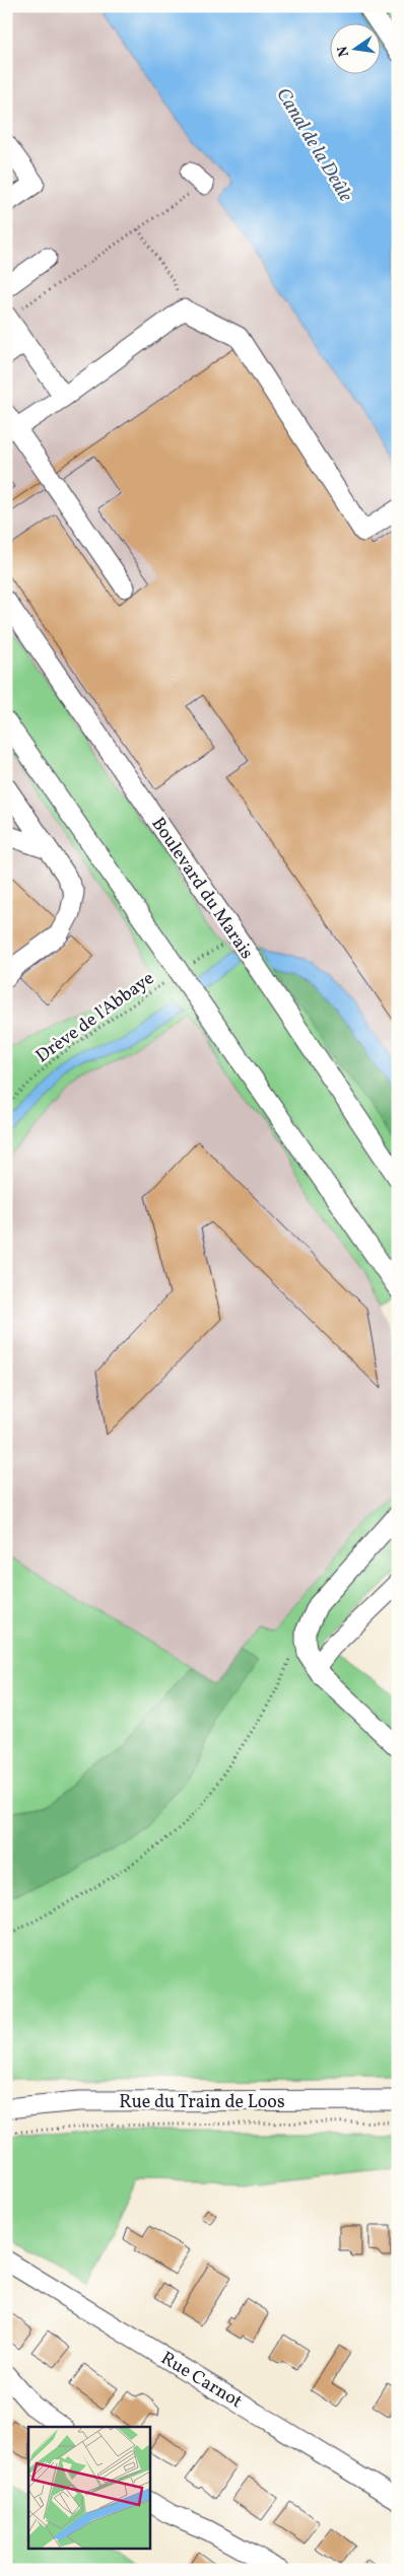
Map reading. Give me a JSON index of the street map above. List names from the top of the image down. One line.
{"streets":{"street":["Boulevard du Marais","Rue du Train de Loos","Rue Carnot"],"path":["Drève de l'Abbaye"]},"crossings":[["Boulevard du Marais","Drève de l'Abbaye"]],"water":["Canal de la Deûle"],"north":"left"}
